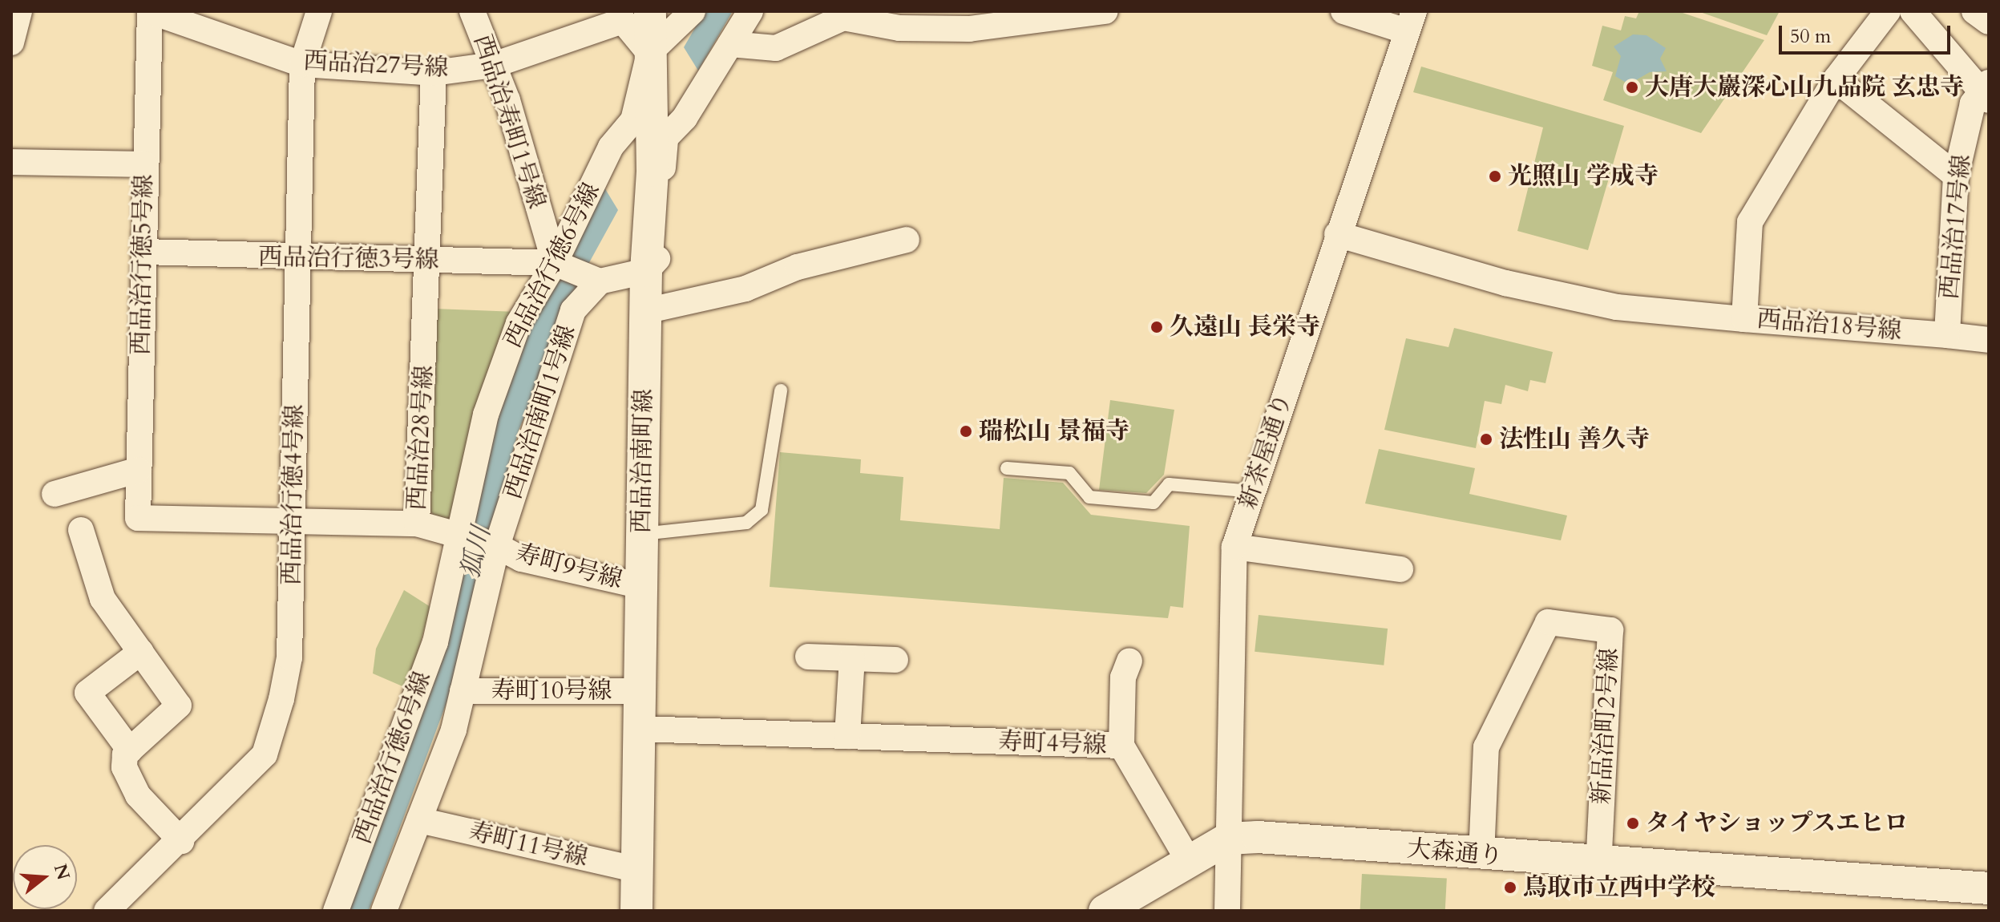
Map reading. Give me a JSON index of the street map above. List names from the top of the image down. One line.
{"streets":{"street":["西品治27号線","西品治寿町1号線","西品治17号線","西品治行徳3号線","西品治行徳5号線","西品治行徳6号線","西品治18号線","西品治南町1号線","西品治28号線","新茶屋通り","西品治南町線","西品治行徳4号線","寿町9号線","寿町10号線","新品治町2号線","寿町4号線","寿町11号線","大森通り"]},"crossings":[["西品治27号線","西品治寿町1号線"],["西品治27号線","西品治行徳5号線"],["西品治27号線","西品治行徳6号線"],["西品治27号線","西品治28号線"],["西品治27号線","西品治南町線"],["西品治27号線","西品治行徳4号線"],["西品治寿町1号線","西品治行徳3号線"],["西品治寿町1号線","西品治行徳6号線"],["西品治17号線","西品治18号線"],["西品治行徳3号線","西品治行徳5号線"],["西品治行徳3号線","西品治行徳6号線"],["西品治行徳3号線","西品治南町1号線"],["西品治行徳3号線","西品治28号線"],["西品治行徳3号線","西品治行徳4号線"],["西品治行徳5号線","西品治28号線"],["西品治行徳6号線","西品治南町線"],["西品治行徳6号線","寿町9号線"],["西品治南町1号線","寿町9号線"],["西品治南町1号線","寿町10号線"],["西品治南町1号線","寿町11号線"],["西品治28号線","西品治行徳4号線"],["西品治28号線","寿町9号線"],["新茶屋通り","大森通り"],["西品治南町線","寿町9号線"],["西品治南町線","寿町10号線"],["西品治南町線","寿町4号線"],["西品治南町線","寿町11号線"],["新品治町2号線","大森通り"]],"water":["狐川"],"places":["大唐大巖深心山九品院 玄忠寺","光照山 学成寺","久遠山 長栄寺","瑞松山 景福寺","法性山 善久寺","タイヤショップスエヒロ","鳥取市立西中学校"],"scale_bar":"50 m","north":"right"}
